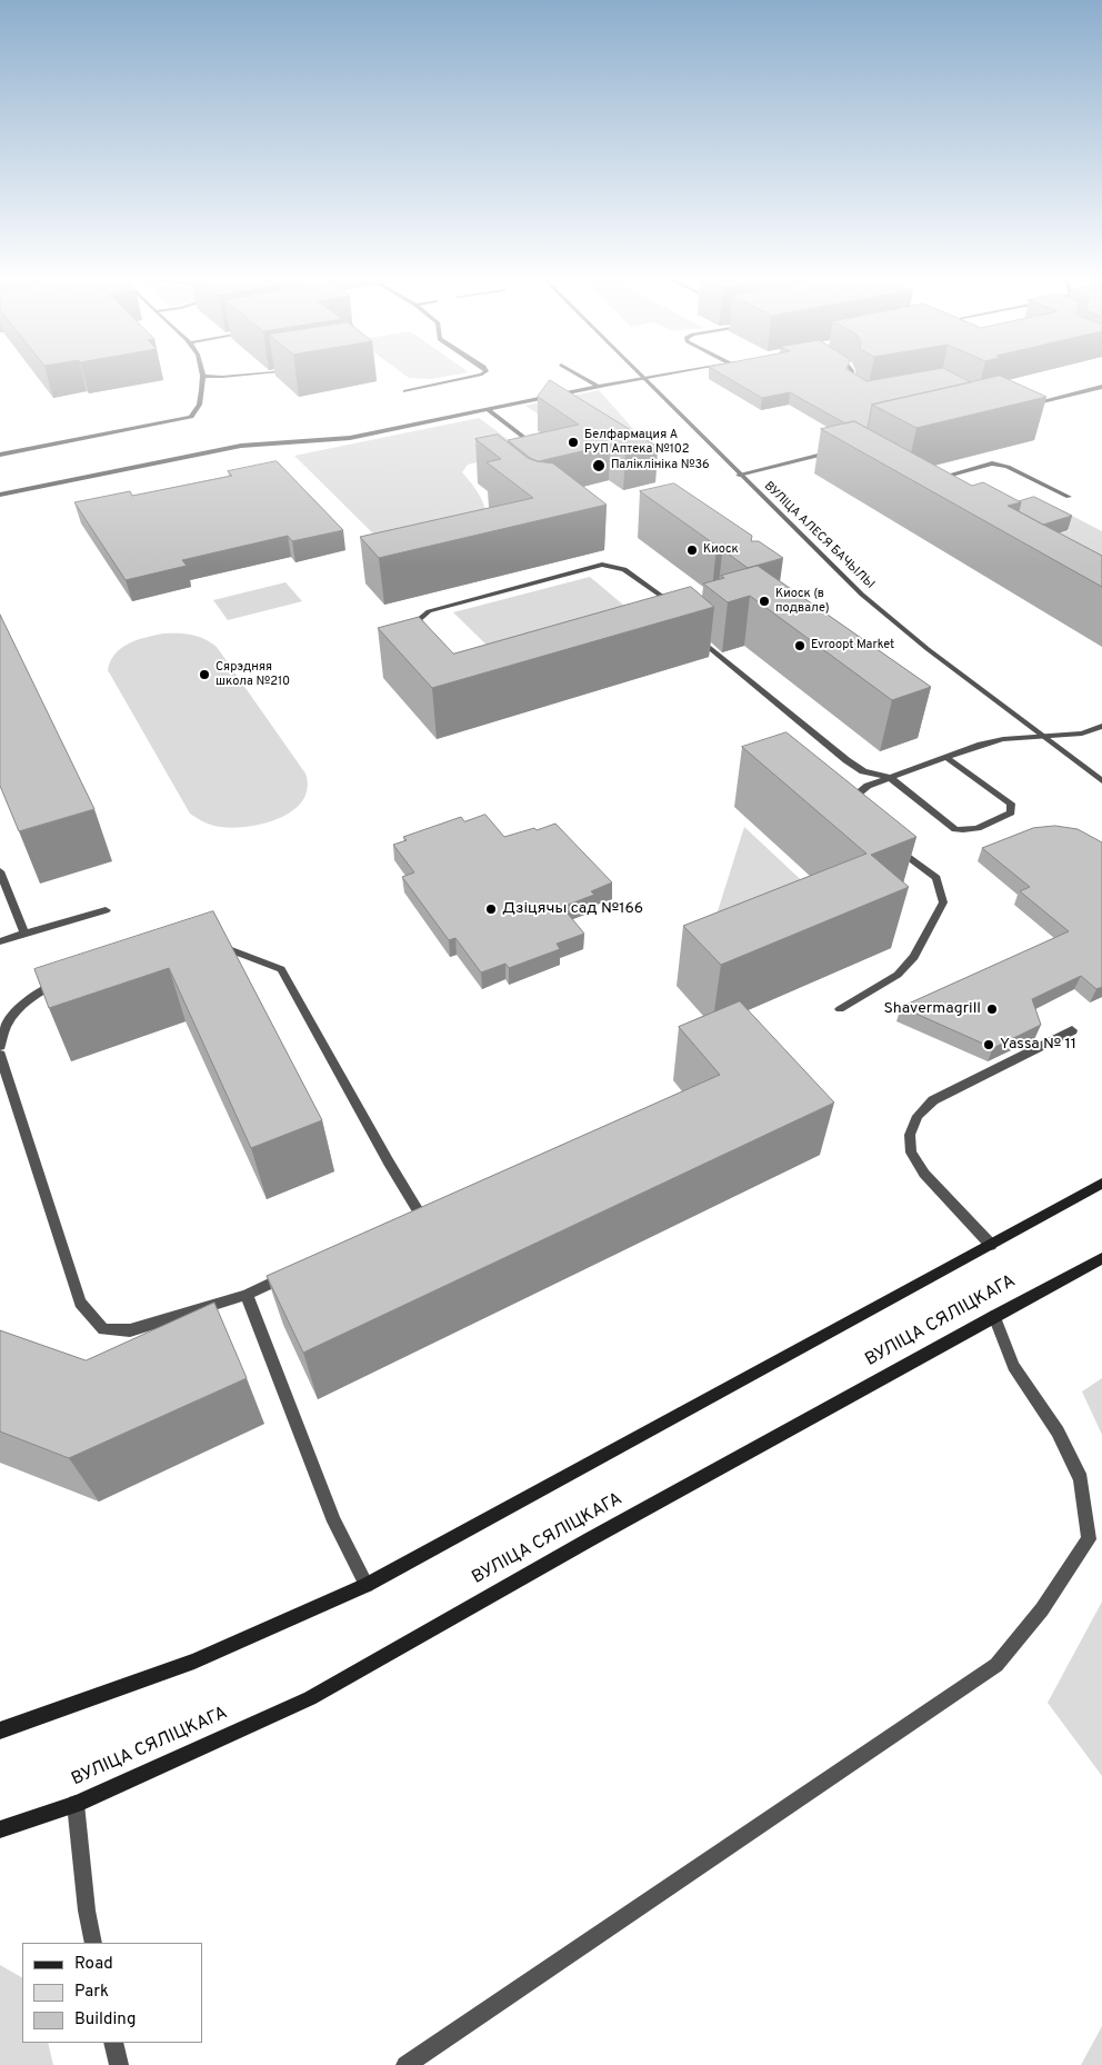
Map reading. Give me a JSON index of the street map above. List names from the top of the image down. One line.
{"streets":{"main road":["ВУЛІЦА СЯЛІЦКАГА"],"street":["ВУЛІЦА АЛЕСЯ БАЧЫЛЫ"]},"places":["Белфармация А РУП Аптека №102","Паліклініка №36","Киоск","Киоск (в подвале)","Evroopt Market","Сярэдняя школа №210","Дзіцячы сад №166","Shavermagrill","Yassa № 11"],"legend":["Road","Park","Building"]}
